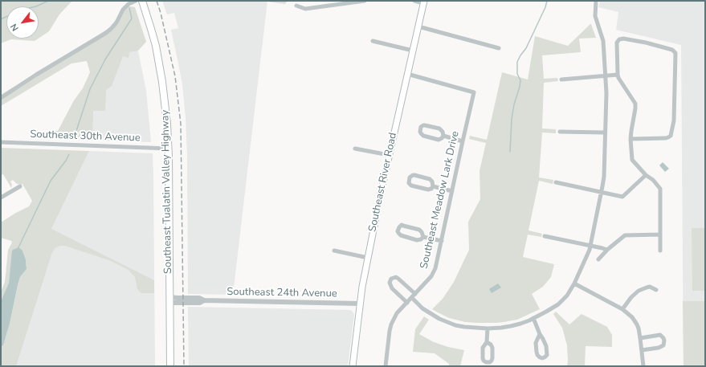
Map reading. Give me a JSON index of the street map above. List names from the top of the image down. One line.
{"streets":{"main road":["Southeast River Road","Southeast Tualatin Valley Highway"],"street":["Southeast 30th Avenue","Southeast Meadow Lark Drive","Southeast 24th Avenue"]},"crossings":[["Southeast 30th Avenue","Southeast Tualatin Valley Highway"],["Southeast River Road","Southeast Meadow Lark Drive"],["Southeast River Road","Southeast 24th Avenue"],["Southeast Tualatin Valley Highway","Southeast 24th Avenue"]],"north":"bottom left"}
